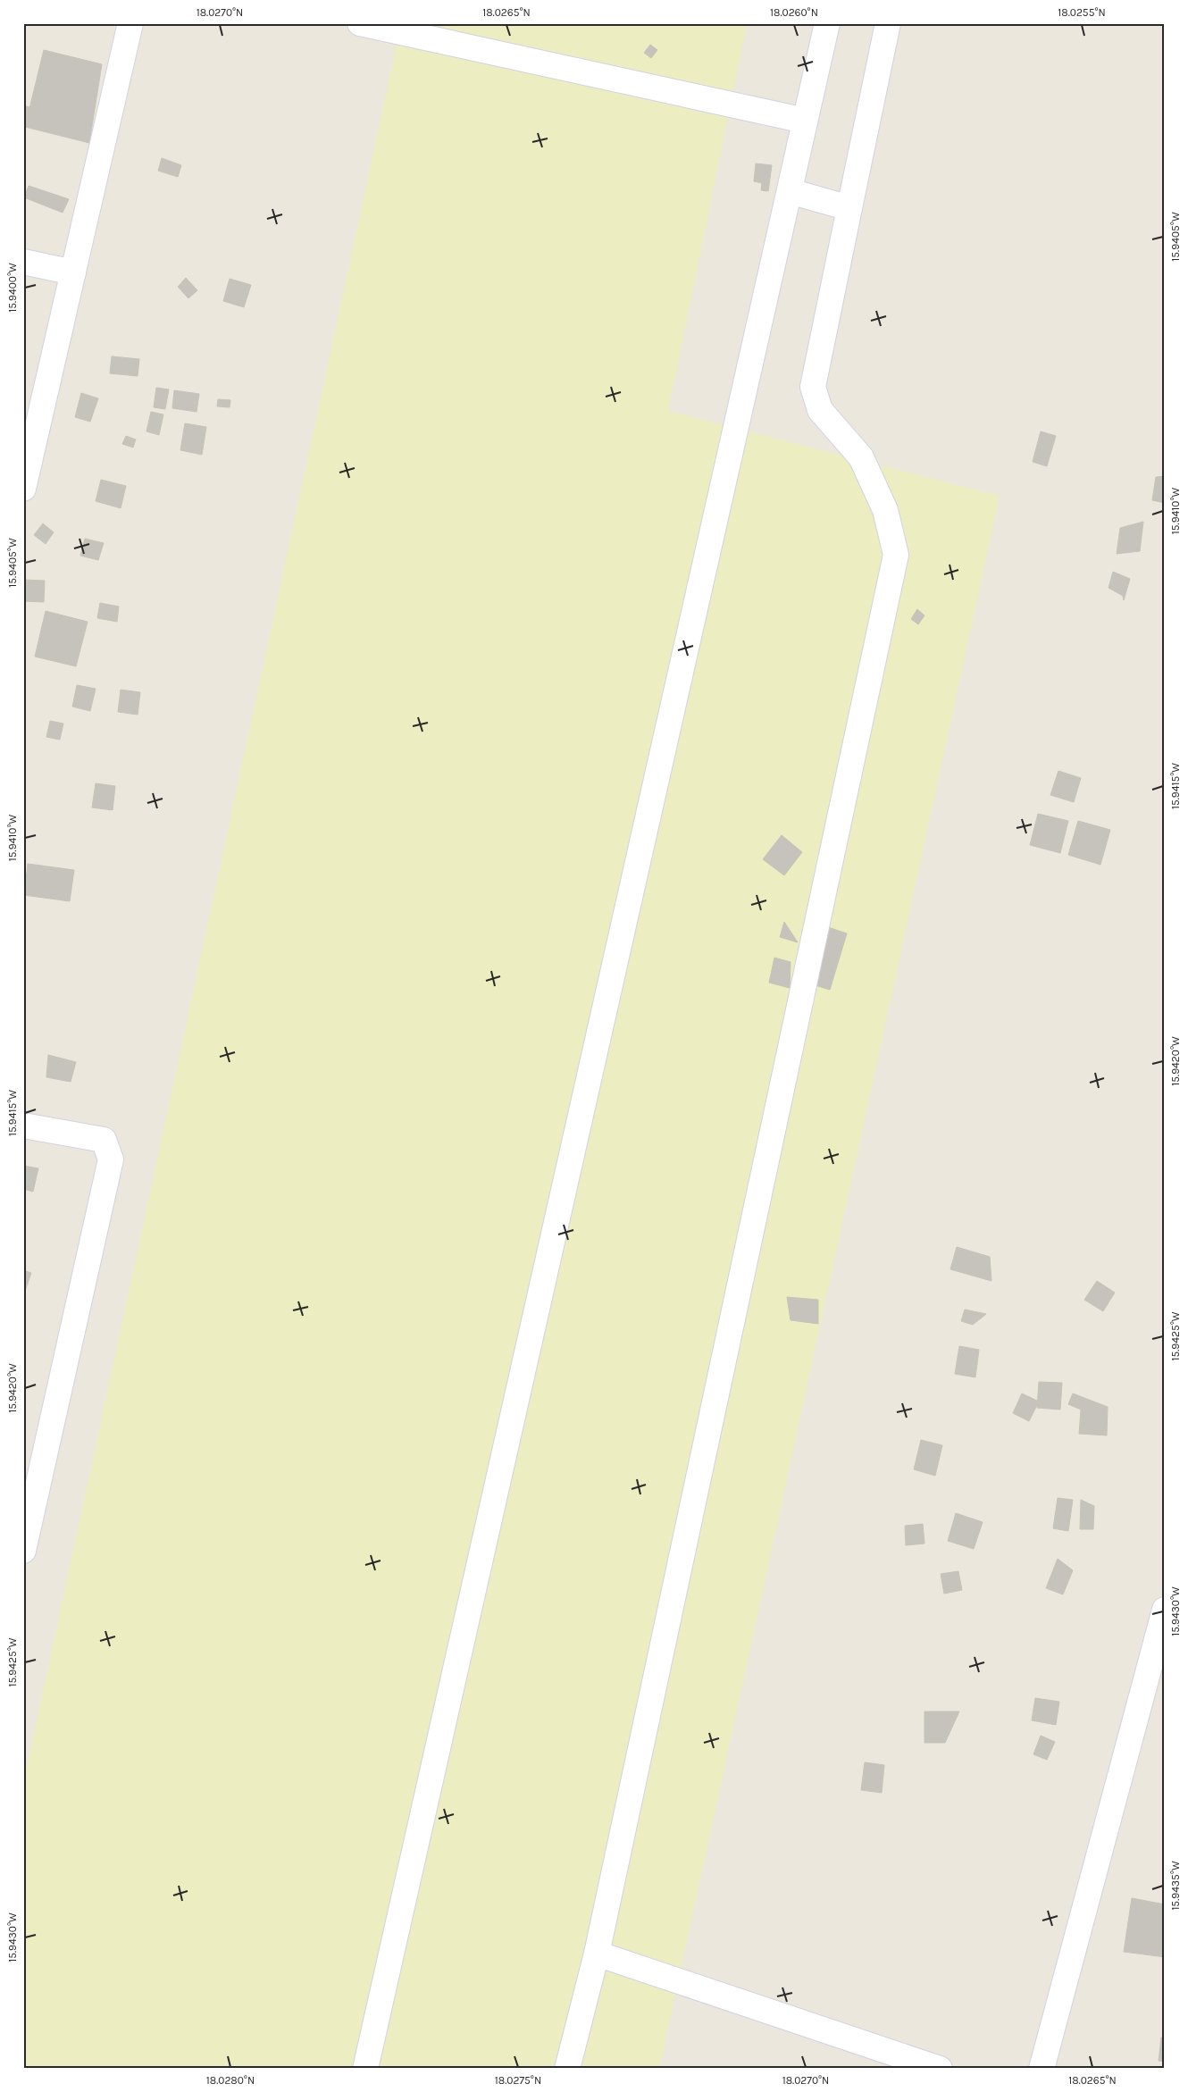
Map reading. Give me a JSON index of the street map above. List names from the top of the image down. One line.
{"coordinates":["18.0270°N","18.0265°N","18.0260°N","18.0255°N","15.9405°W","15.9400°W","15.9410°W","15.9415°W","15.9420°W","15.9425°W","15.9430°W","15.9435°W","18.0280°N","18.0275°N"]}
